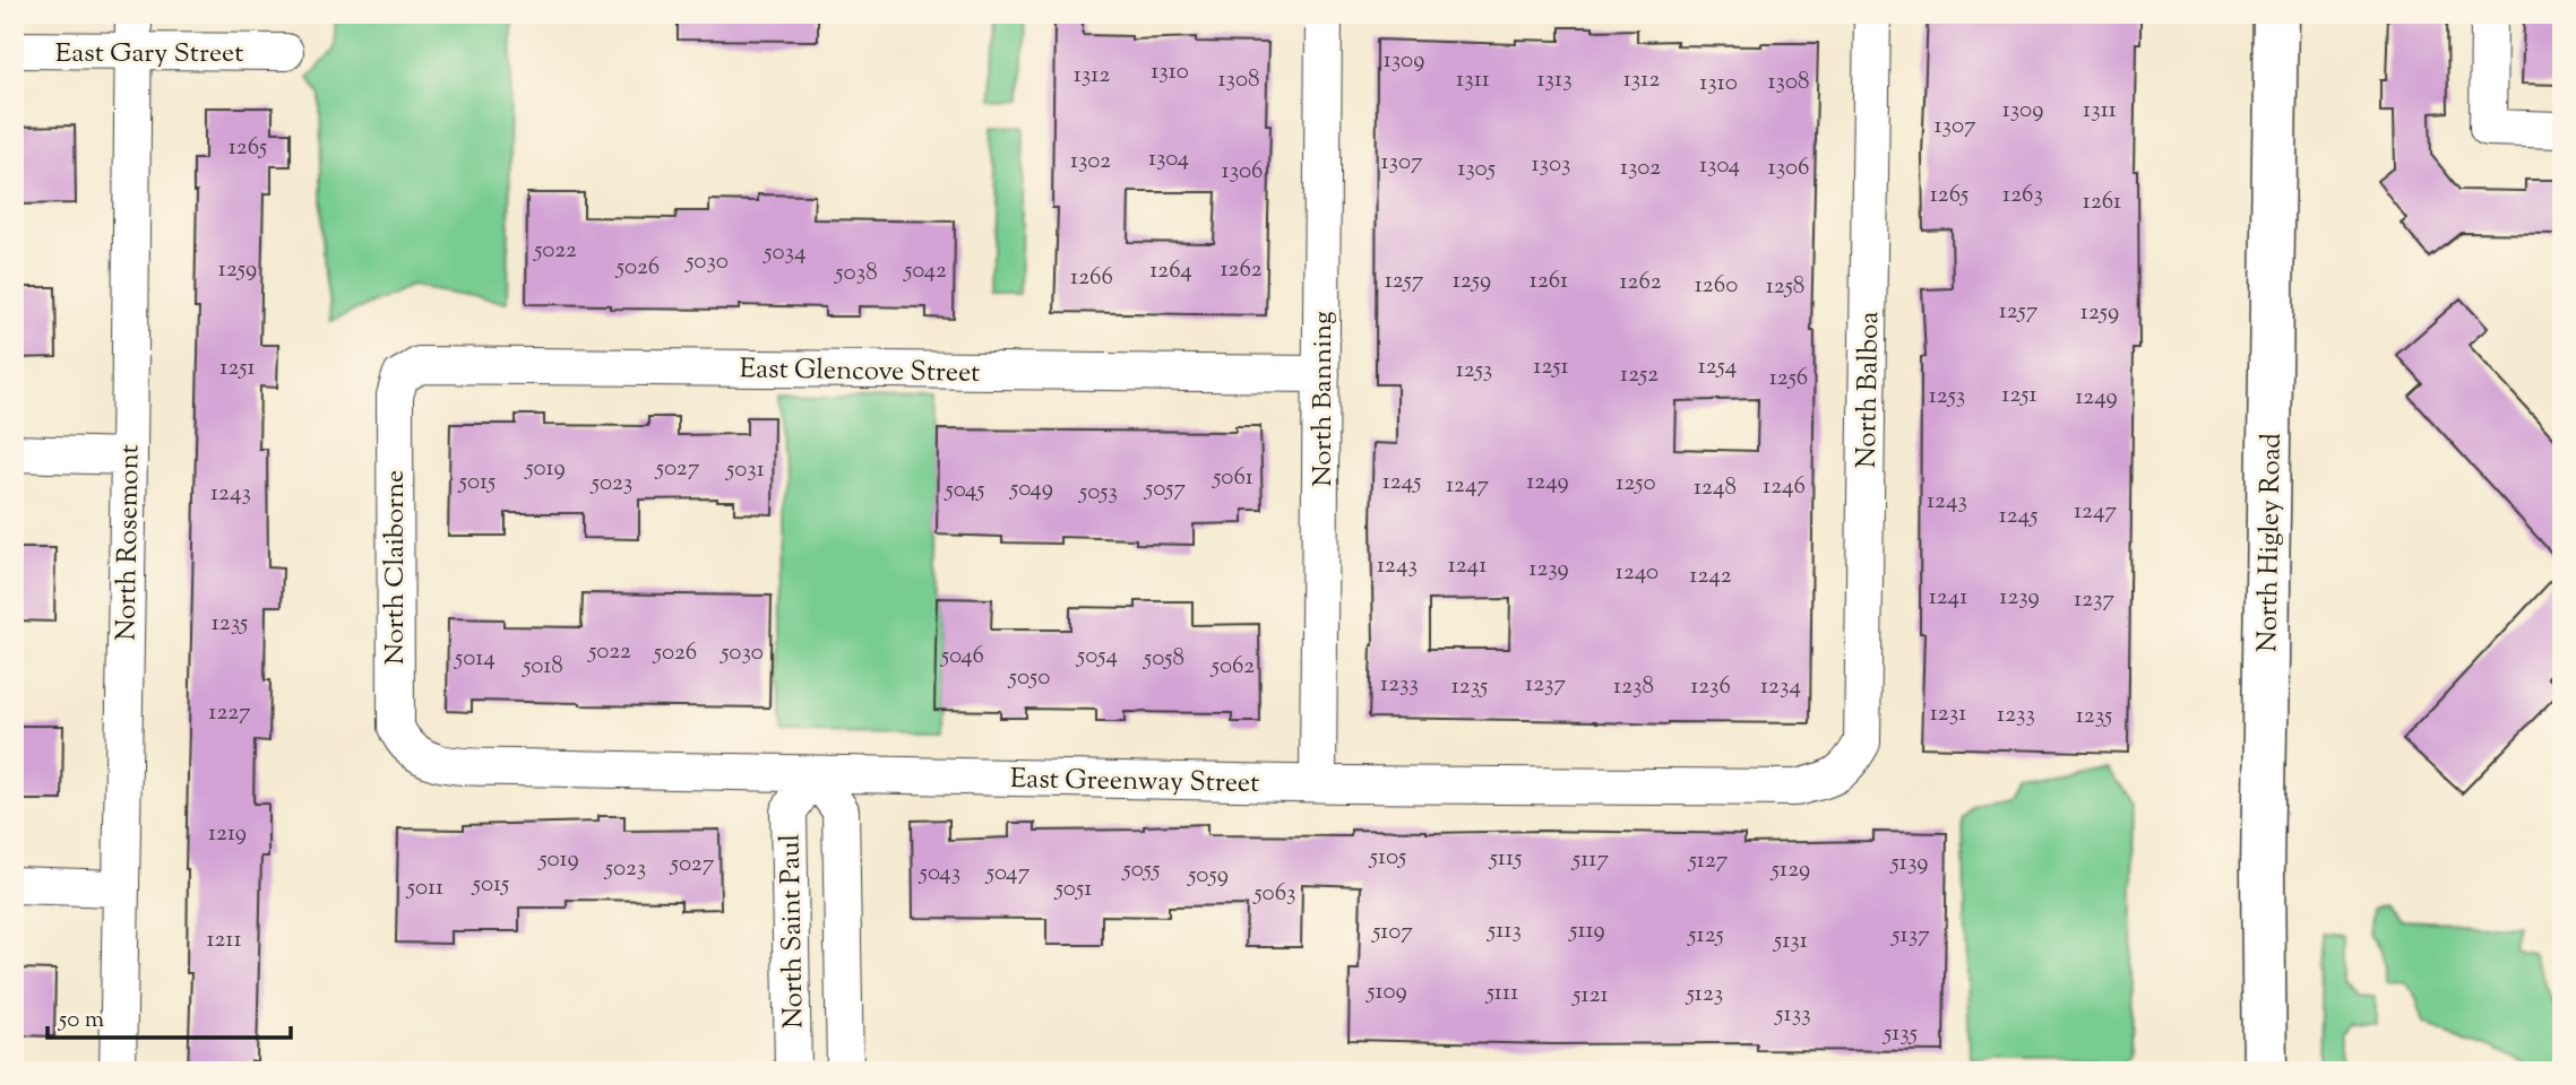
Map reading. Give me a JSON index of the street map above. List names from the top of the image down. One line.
{"streets":{"main road":["North Higley Road"],"street":["East Gary Street","East Glencove Street","North Balboa","North Banning","North Rosemont","North Claiborne","East Greenway Street","North Saint Paul"]},"crossings":[["East Gary Street","North Rosemont"],["East Glencove Street","North Banning"],["East Glencove Street","North Claiborne"],["North Balboa","East Greenway Street"],["North Banning","East Greenway Street"],["North Claiborne","East Greenway Street"],["East Greenway Street","North Saint Paul"]],"house_numbers":["1309","1310","1312","1308","1311","1313","1312","1308","1310","1309","1311","1307","1265","1304","1302","1307","1303","1304","1302","1306","1305","1306","1265","1263","1261","5022","5034","5030","5026","1259","1262","5042","1264","5038","1266","1257","1259","1261","1262","1260","1258","1257","1259","1251","1254","1251","1253","1252","1256","1251","1253","1249","5019","5027","5031","5061","5015","1245","1249","5023","1250","1247","1246","1248","5049","5057","5045","5053","1243","1243","1247","1245","1243","1241","1239","1240","1242","1241","1239","1237","1235","5022","5026","5030","5046","5054","5014","5058","5018","5062","5050","1233","1237","1235","1238","1236","1234","1227","1231","1233","1235","1219","5105","5115","5019","5117","5127","5139","5027","5023","5055","5129","5043","5047","5059","5015","5011","5051","5063","5113","5119","5107","5125","5137","1211","5131","5109","5111","5123","5121","5133","5135"],"scale_bar":"50 m"}
